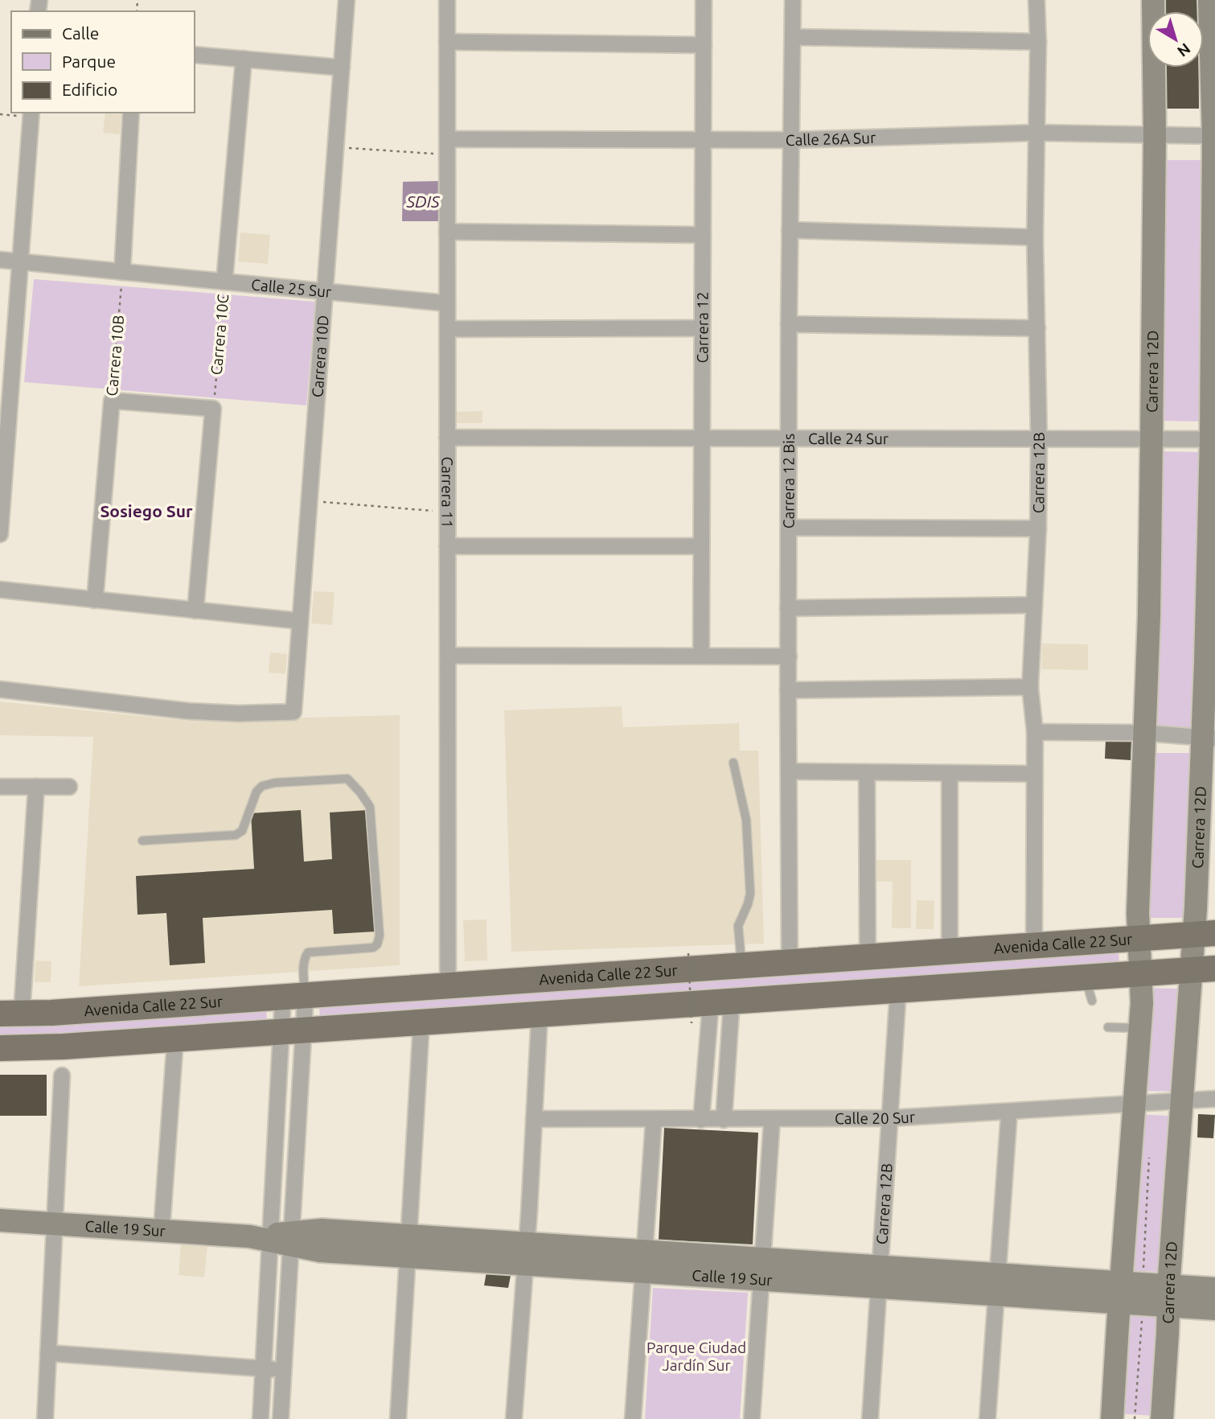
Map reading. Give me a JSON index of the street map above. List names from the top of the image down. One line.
{"streets":{"main road":["Avenida Calle 22 Sur"],"street":["Calle 26A Sur","Calle 25 Sur","Carrera 12","Carrera 10C","Carrera 10B","Carrera 10D","Carrera 12D","Calle 24 Sur","Carrera 12B","Carrera 12 Bis","Carrera 11","Calle 20 Sur","Calle 19 Sur"]},"crossings":[["Calle 26A Sur","Carrera 12"],["Calle 26A Sur","Carrera 12D"],["Calle 26A Sur","Carrera 12B"],["Calle 26A Sur","Carrera 12 Bis"],["Calle 26A Sur","Carrera 11"],["Calle 25 Sur","Carrera 10C"],["Calle 25 Sur","Carrera 10B"],["Calle 25 Sur","Carrera 10D"],["Calle 25 Sur","Carrera 11"],["Carrera 12","Calle 24 Sur"],["Carrera 12D","Calle 24 Sur"],["Carrera 12D","Avenida Calle 22 Sur"],["Carrera 12D","Calle 20 Sur"],["Carrera 12D","Calle 19 Sur"],["Calle 24 Sur","Carrera 12B"],["Calle 24 Sur","Carrera 12 Bis"],["Calle 24 Sur","Carrera 11"],["Carrera 12B","Avenida Calle 22 Sur"],["Carrera 12B","Calle 20 Sur"],["Carrera 12B","Calle 19 Sur"],["Carrera 12 Bis","Avenida Calle 22 Sur"],["Carrera 11","Avenida Calle 22 Sur"]],"districts":["Sosiego Sur"],"water":["SDIS"],"parks":["Parque Ciudad Jardín Sur"],"legend":["Calle","Parque","Edificio"],"north":"bottom right"}
